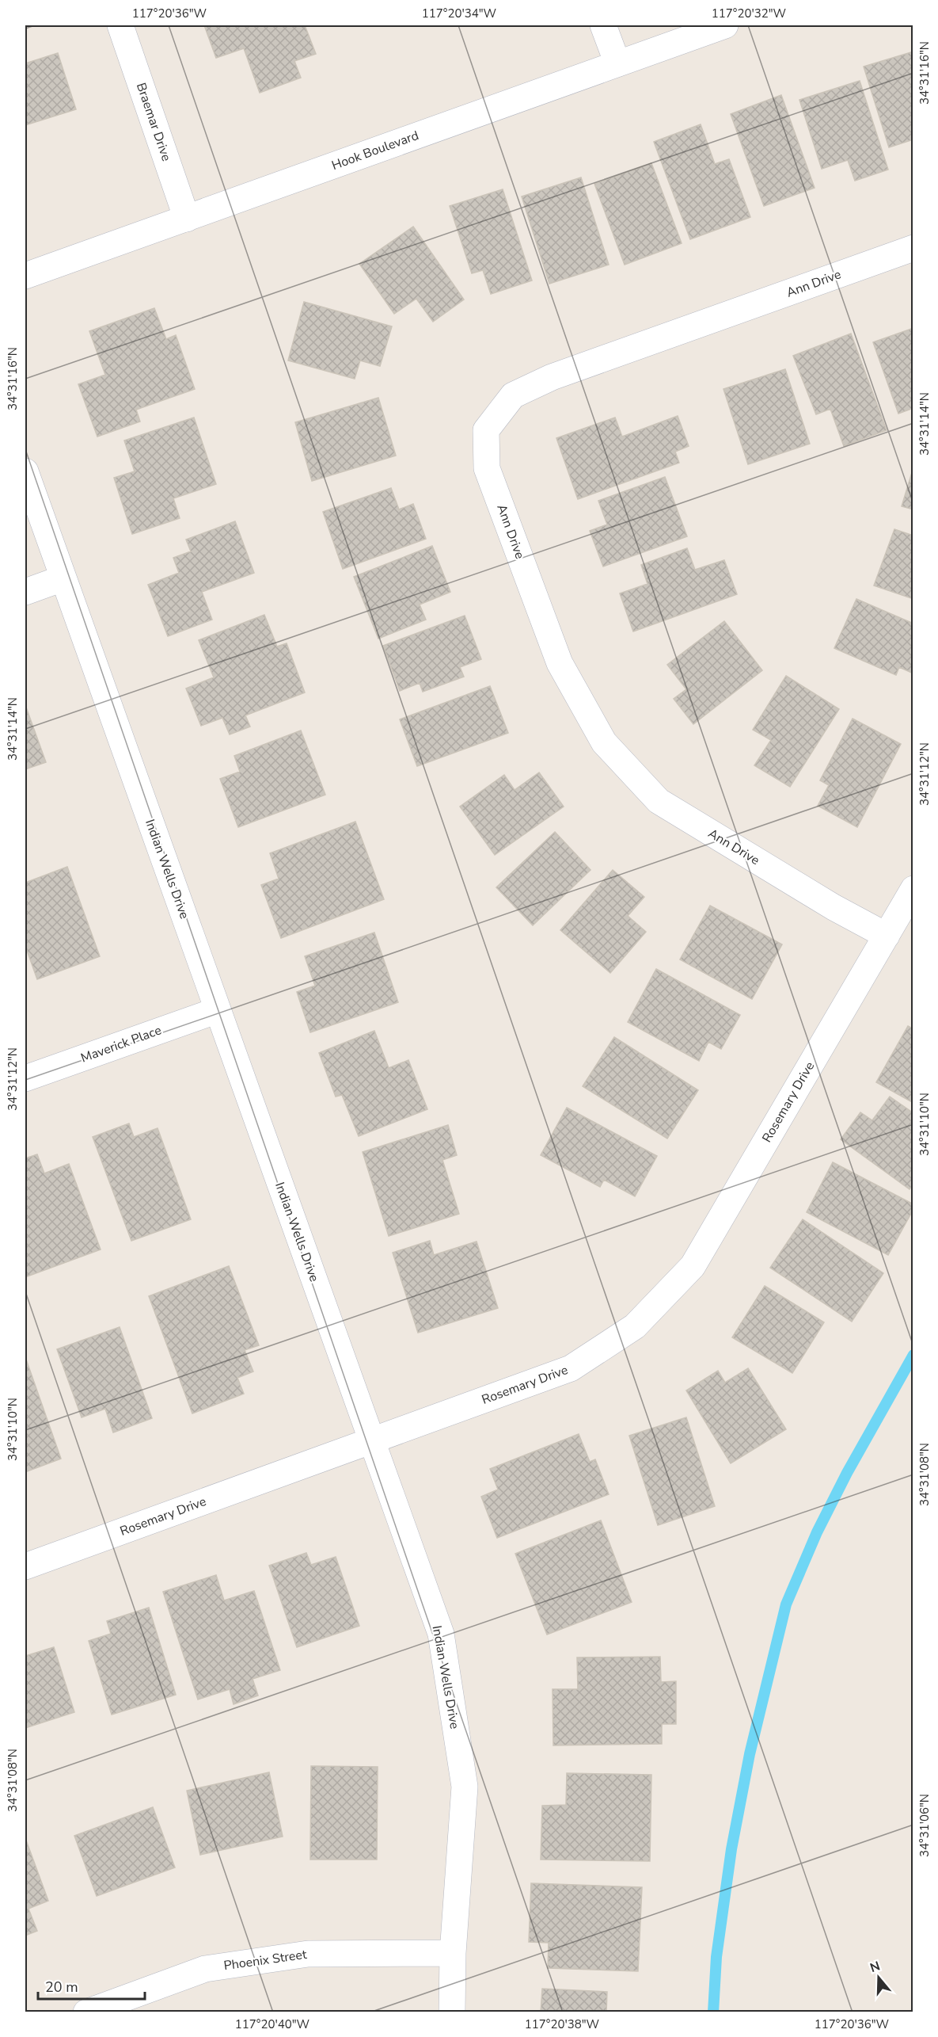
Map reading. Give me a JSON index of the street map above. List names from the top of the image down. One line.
{"streets":{"street":["Braemar Drive","Hook Boulevard","Ann Drive","Indian Wells Drive","Maverick Place","Rosemary Drive","Phoenix Street"]},"crossings":[["Braemar Drive","Hook Boulevard"],["Ann Drive","Rosemary Drive"],["Indian Wells Drive","Maverick Place"],["Indian Wells Drive","Rosemary Drive"],["Indian Wells Drive","Phoenix Street"]],"scale_bar":"20 m","north":"top","coordinates":["117°20'36\"W","117°20'34\"W","117°20'32\"W","34°31'16\"N","34°31'14\"N","34°31'12\"N","34°31'10\"N","34°31'08\"N","34°31'06\"N","117°20'40\"W","117°20'38\"W"]}
